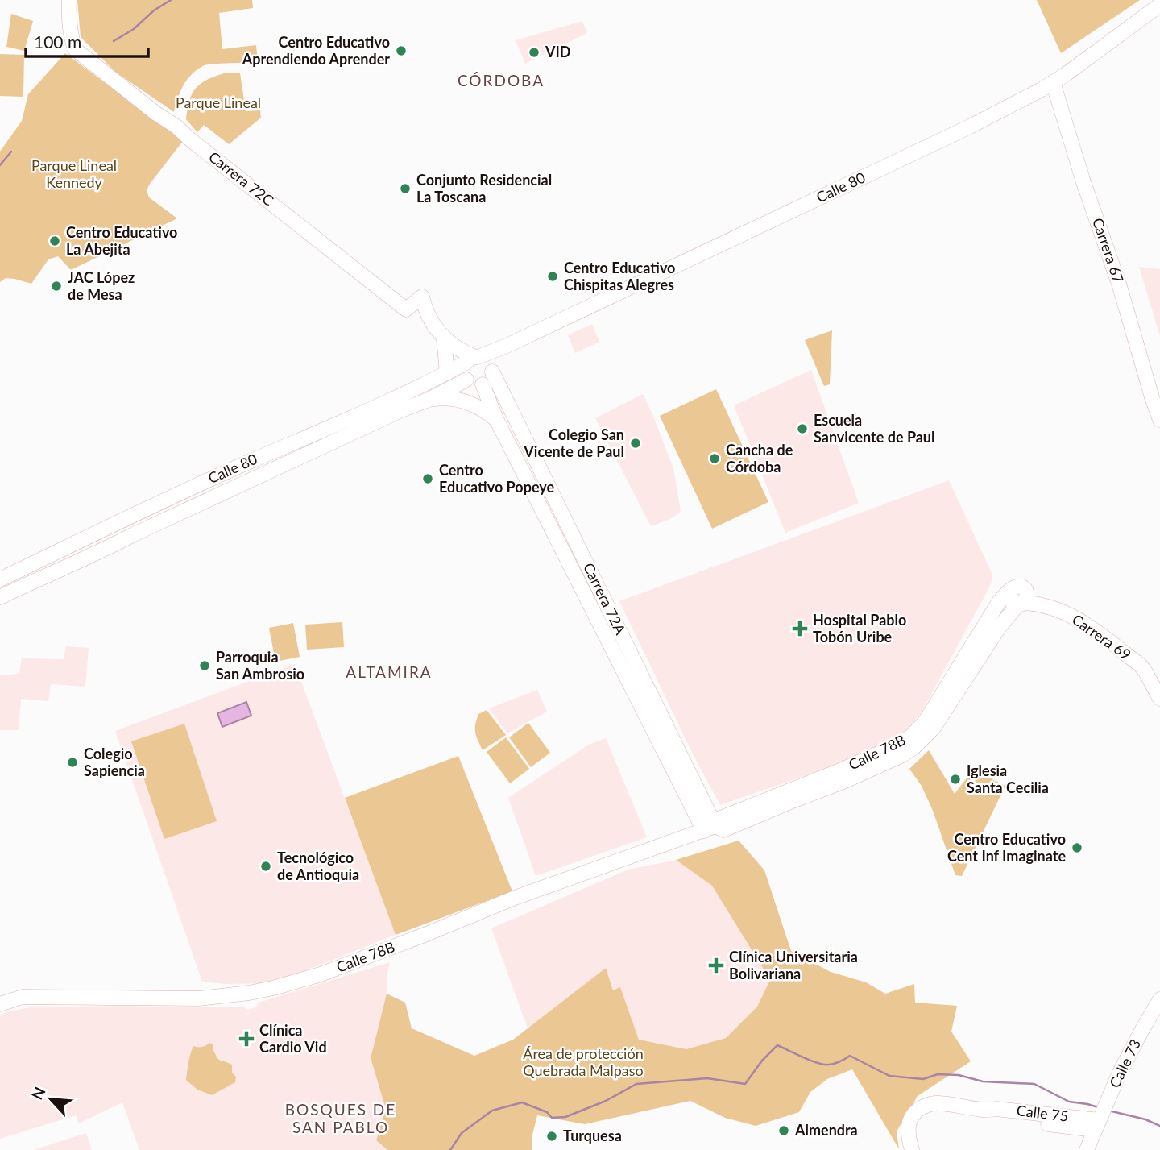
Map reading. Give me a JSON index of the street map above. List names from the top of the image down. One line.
{"streets":{"main road":["Carrera 72C","Calle 80","Carrera 67","Carrera 72A","Carrera 69","Calle 78B","Calle 73","Calle 75"]},"crossings":[["Calle 80","Carrera 67"],["Calle 80","Carrera 72A"],["Carrera 72A","Calle 78B"],["Carrera 69","Calle 78B"],["Calle 73","Calle 75"]],"districts":["CÓRDOBA","ALTAMIRA","BOSQUES DE SAN PABLO"],"parks":["Parque Lineal","Parque Lineal Kennedy","Área de protección Quebrada Malpaso"],"places":{"other":["Centro Educativo Aprendiendo Aprender","VID","Conjunto Residencial La Toscana","Centro Educativo La Abejita","Centro Educativo Chispitas Alegres","JAC López de Mesa","Escuela Sanvicente de Paul","Colegio San Vicente de Paul","Cancha de Córdoba","Centro Educativo Popeye","Parroquia San Ambrosio","Colegio Sapiencia","Iglesia Santa Cecilia","Centro Educativo Cent Inf Imaginate","Tecnológico de Antioquia","Almendra","Turquesa"],"health":["Hospital Pablo Tobón Uribe","Clínica Universitaria Bolivariana","Clínica Cardio Vid"]},"scale_bar":"100 m","north":"top left"}
